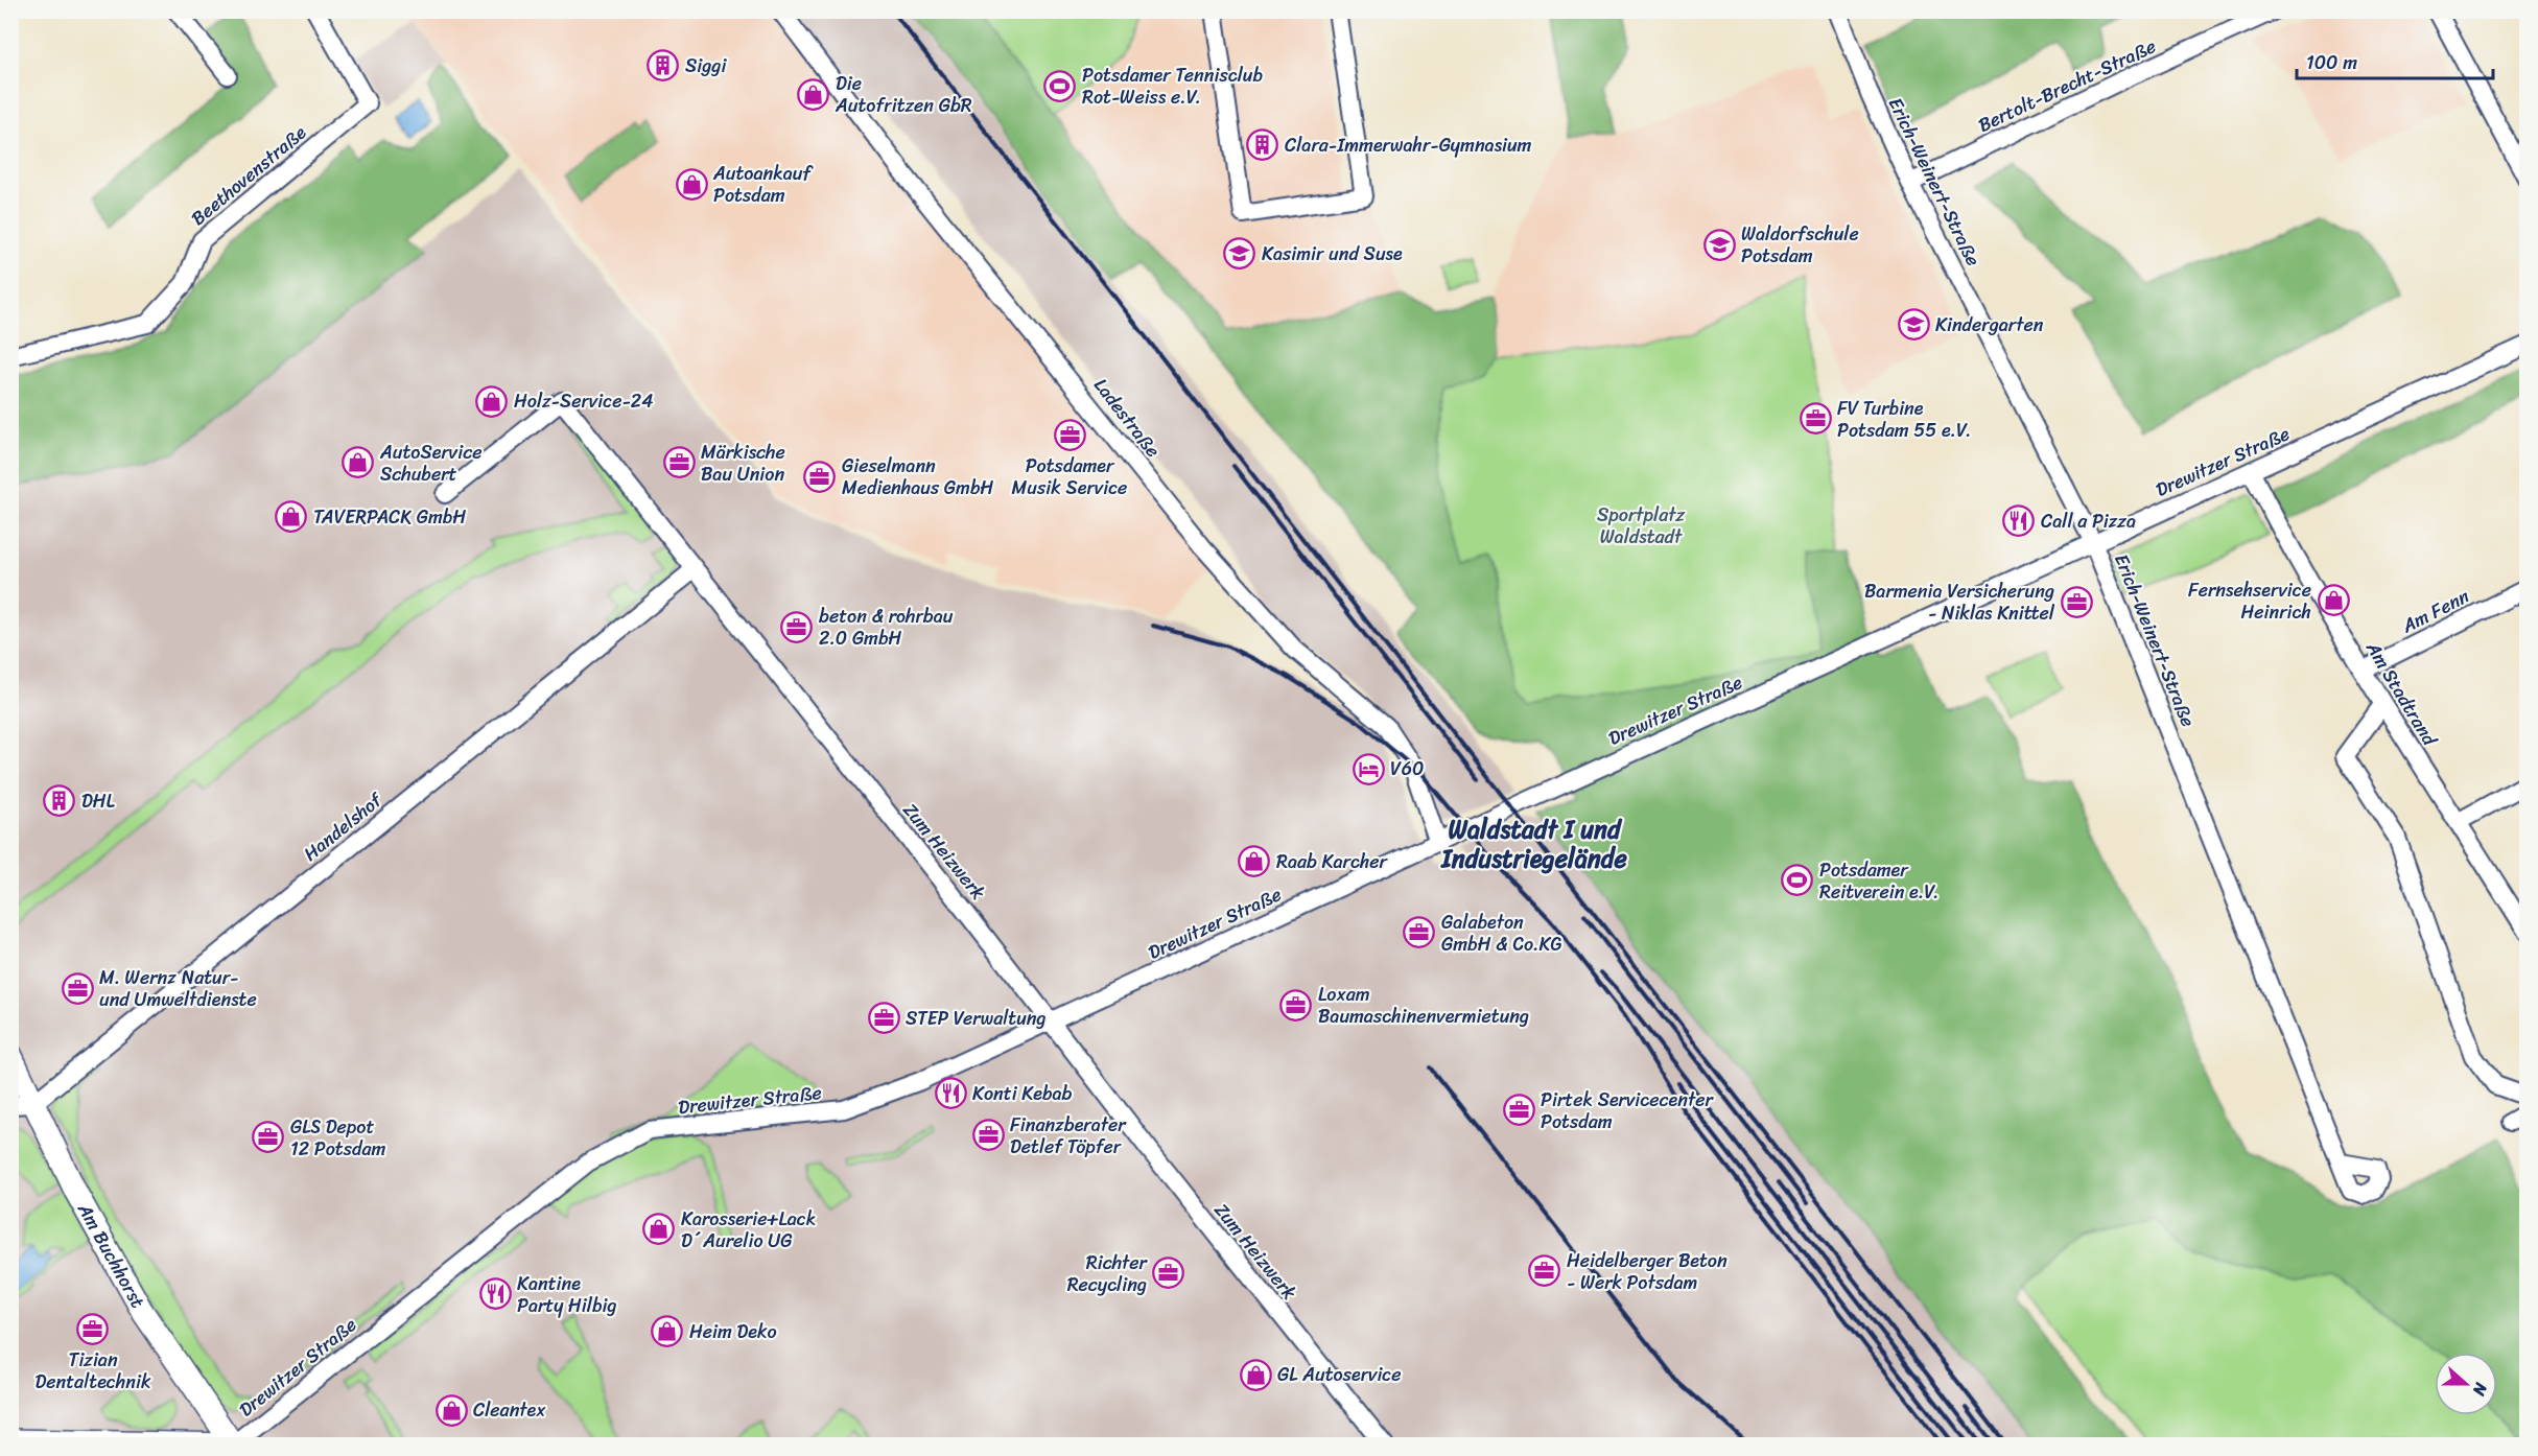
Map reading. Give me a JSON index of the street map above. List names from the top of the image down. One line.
{"streets":{"main road":["Am Buchhorst"],"street":["Bertolt-Brecht-Straße","Beethovenstraße","Erich-Weinert-Straße","Ladestraße","Drewitzer Straße","Am Fenn","Am Stadtrand","Handelshof","Zum Heizwerk"]},"crossings":[["Bertolt-Brecht-Straße","Erich-Weinert-Straße"],["Erich-Weinert-Straße","Drewitzer Straße"],["Ladestraße","Drewitzer Straße"],["Drewitzer Straße","Am Stadtrand"],["Drewitzer Straße","Zum Heizwerk"],["Drewitzer Straße","Am Buchhorst"],["Am Fenn","Am Stadtrand"],["Handelshof","Zum Heizwerk"],["Handelshof","Am Buchhorst"]],"districts":["Waldstadt I und Industriegelände"],"parks":["Sportplatz Waldstadt"],"places":{"building":["Siggi","Clara-Immerwahr-Gymnasium","DHL"],"sports":["Potsdamer Tennisclub Rot-Weiss e.V.","Potsdamer Reitverein e.V."],"shop":["Die Autofritzen GbR","Autoankauf Potsdam","Holz-Service-24","AutoService Schubert","TAVERPACK GmbH","Fernsehservice Heinrich","Raab Karcher","Karosserie+Lack D´Aurelio UG","Heim Deko","GL Autoservice","Cleantex"],"school or university":["Waldorfschule Potsdam","Kasimir und Suse","Kindergarten"],"office":["FV Turbine Potsdam 55 e.V.","Potsdamer Musik Service","Märkische Bau Union","Gieselmann Medienhaus GmbH","Barmenia Versicherung - Niklas Knittel","beton & rohrbau 2.0 GmbH","Galabeton GmbH & Co.KG","M. Wernz Natur- und Umweltdienste","Loxam Baumaschinenvermietung","STEP Verwaltung","Pirtek Servicecenter Potsdam","Finanzberater Detlef Töpfer","GLS Depot 12 Potsdam","Heidelberger Beton - Werk Potsdam","Richter Recycling","Tizian Dentaltechnik"],"restaurant":["Call a Pizza","Konti Kebab","Kantine Party Hilbig"],"hotel":["V60"]},"scale_bar":"100 m","north":"right"}
